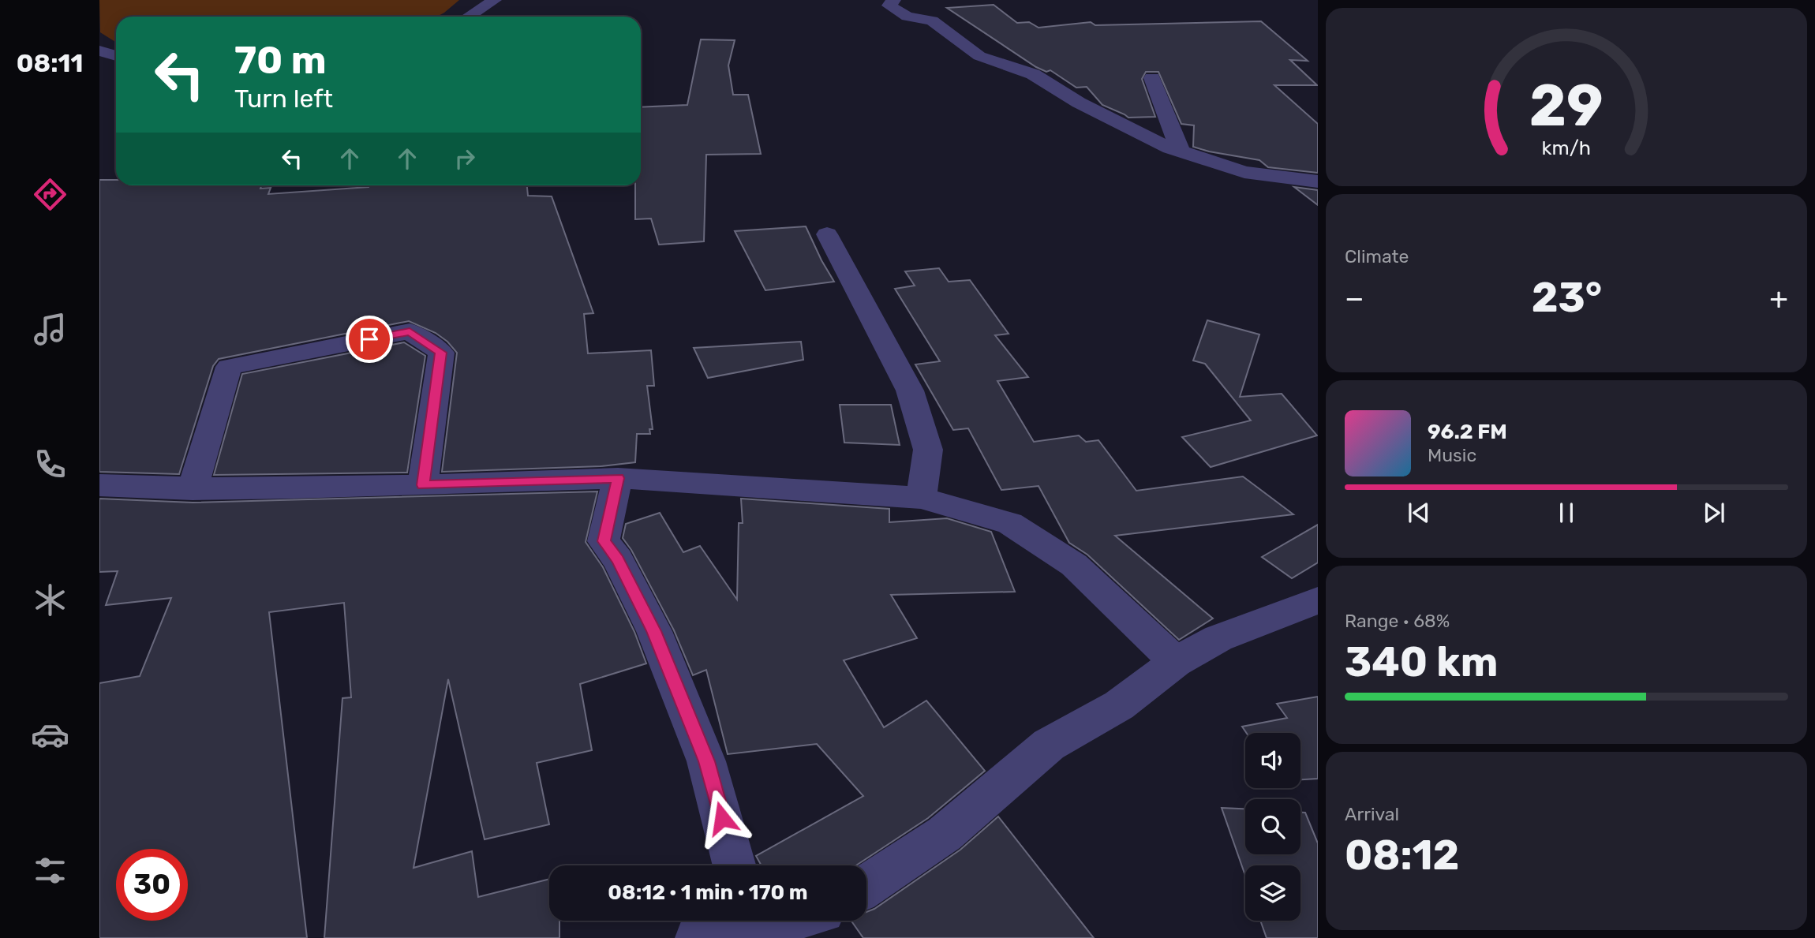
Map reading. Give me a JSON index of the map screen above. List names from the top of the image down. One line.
{"page":{"tabs":"08:11","turn":["70 m","Turn left"],"tile":["Climate",["Range · 68%","340 km"],["Arrival","08:12"]],"heat":["−","23°","+"],"song":["96.2 FM","Music"],"limit":"30","trip":"08:12 · 1 min · 170 m","gauge":["29","km/h"]}}
